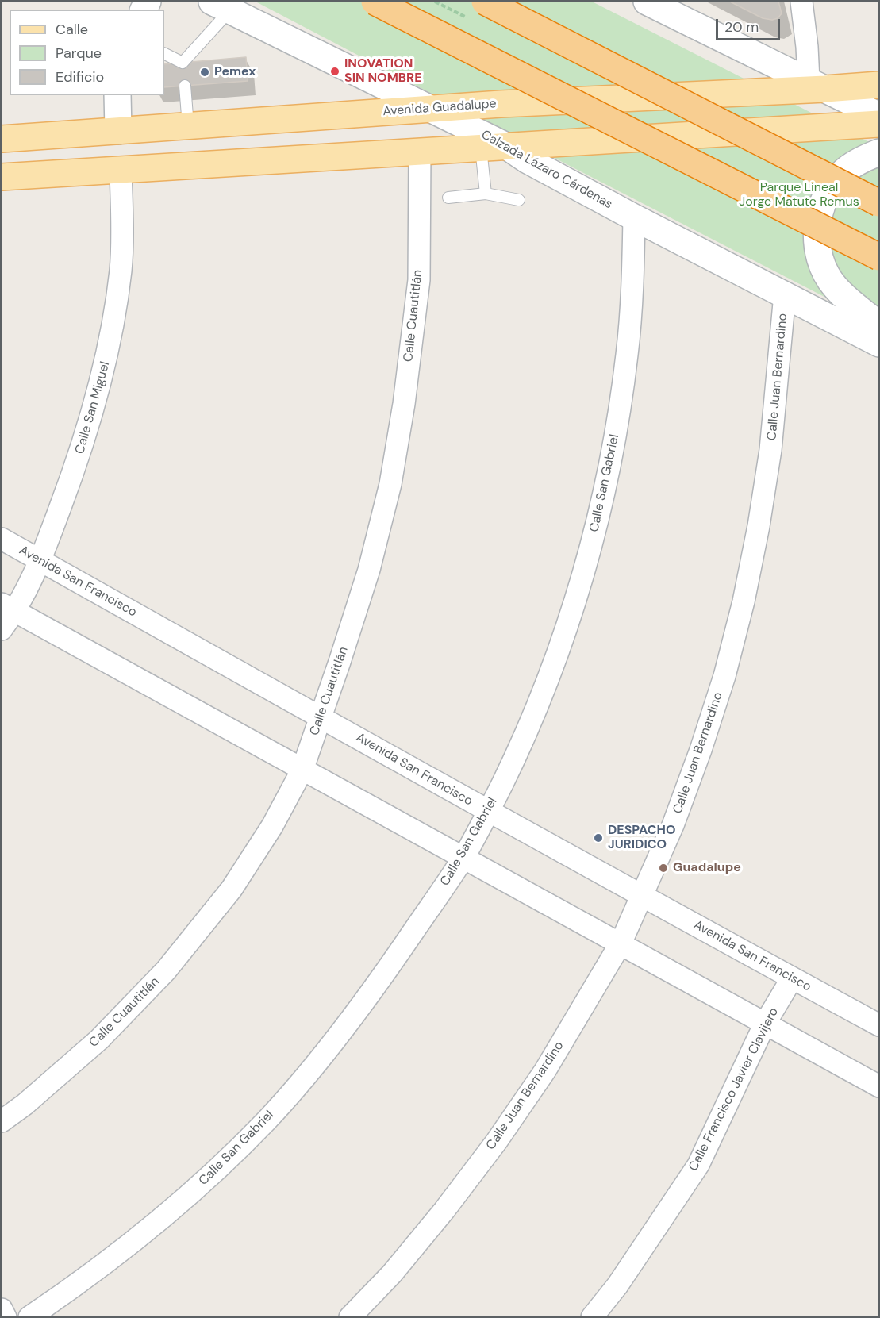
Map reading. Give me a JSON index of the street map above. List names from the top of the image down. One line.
{"streets":{"main road":["Avenida Guadalupe"],"street":["Calzada Lázaro Cárdenas","Calle Cuautitlán","Calle Juan Bernardino","Calle San Miguel","Calle San Gabriel","Avenida San Francisco","Calle Francisco Javier Clavijero"]},"crossings":[["Avenida Guadalupe","Calzada Lázaro Cárdenas"],["Calzada Lázaro Cárdenas","Calle Juan Bernardino"],["Calzada Lázaro Cárdenas","Calle San Gabriel"],["Calle Cuautitlán","Avenida San Francisco"],["Calle Juan Bernardino","Avenida San Francisco"],["Calle San Miguel","Avenida San Francisco"],["Calle San Gabriel","Avenida San Francisco"],["Avenida San Francisco","Calle Francisco Javier Clavijero"]],"parks":["Parque Lineal Jorge Matute Remus"],"places":["INOVATION SIN NOMBRE","Pemex","DESPACHO JURIDICO","Guadalupe"],"legend":["Calle","Parque","Edificio"],"scale_bar":"20 m"}
